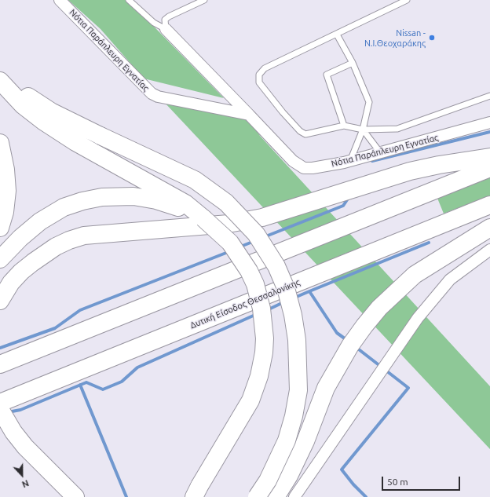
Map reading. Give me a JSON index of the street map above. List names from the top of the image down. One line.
{"streets":{"highway":["Δυτική Είσοδος Θεσσαλονίκης"],"street":["Νότια Παράπλευρη Εγνατίας"]},"places":["Nissan - Ν.Ι.Θεοχαράκης"],"scale_bar":"50 m","north":"bottom"}
